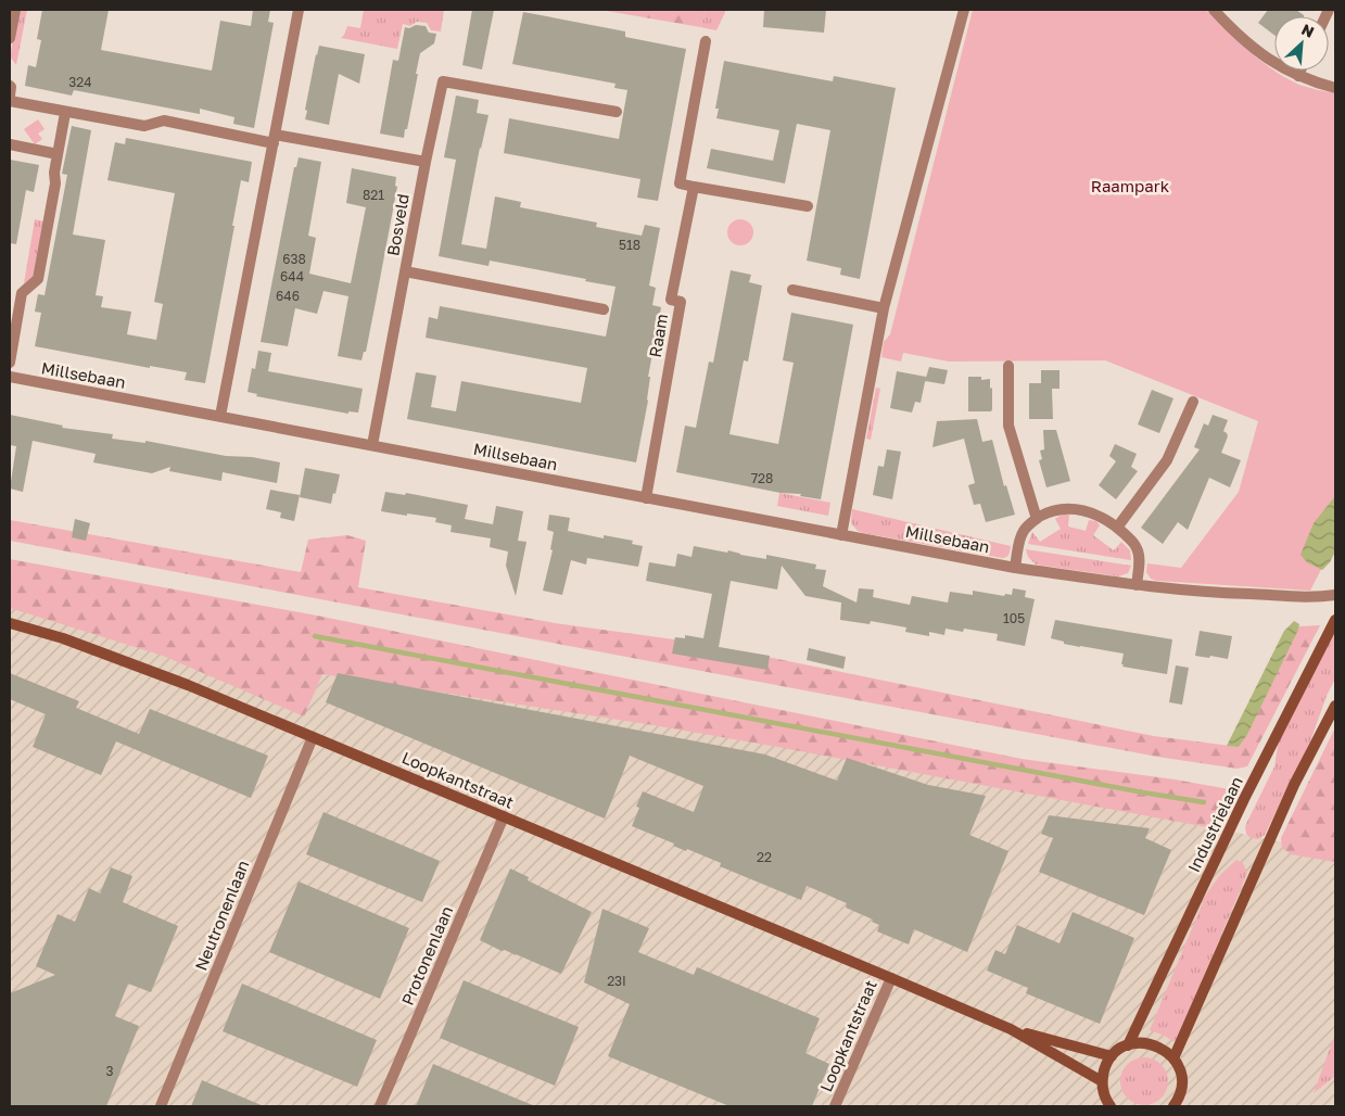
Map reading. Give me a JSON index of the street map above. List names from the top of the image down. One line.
{"streets":{"street":["Bosveld","Raam","Millsebaan","Loopkantstraat","Industrielaan","Neutronenlaan","Protonenlaan"]},"crossings":[["Bosveld","Millsebaan"],["Raam","Millsebaan"],["Loopkantstraat","Neutronenlaan"],["Loopkantstraat","Protonenlaan"]],"parks":["Raampark"],"house_numbers":["324","821","518","638","644","646","728","105","22","23I","3"],"north":"top right"}
